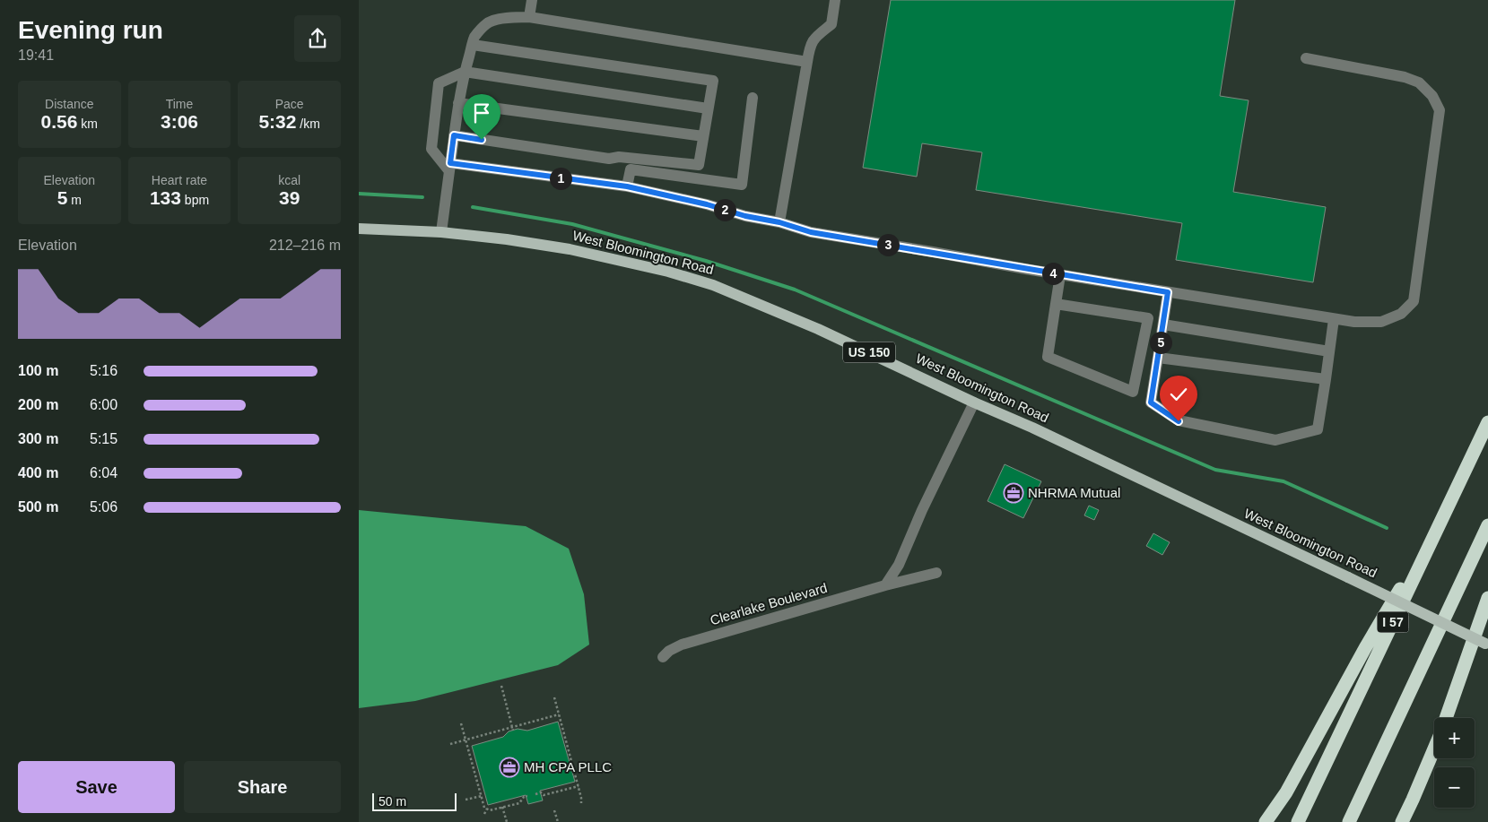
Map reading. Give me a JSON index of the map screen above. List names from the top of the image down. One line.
{"streets":{"highway":["I 57"],"main road":["West Bloomington Road","US 150"],"street":["Clearlake Boulevard"]},"places":{"office":["NHRMA Mutual","MH CPA PLLC"]},"scale_bar":"50 m","page":{"heading":["Evening run","19:41"],"stats":[["Distance","0.56 km"],["Time","3:06"],["Pace","5:32 /km"],["Elevation","5 m"],["Heart rate","133 bpm"],["kcal","39"]],"pins":["1","2","3","4","5"],"chart":["Elevation","212–216 m"],"list":[{"name":"100 m","note":"5:16"},{"name":"200 m","note":"6:00"},{"name":"300 m","note":"5:15"},{"name":"400 m","note":"6:04"},{"name":"500 m","note":"5:06"}],"map_buttons":["+","−"],"buttons":["Save","Share"],"scale":"50 m"}}
